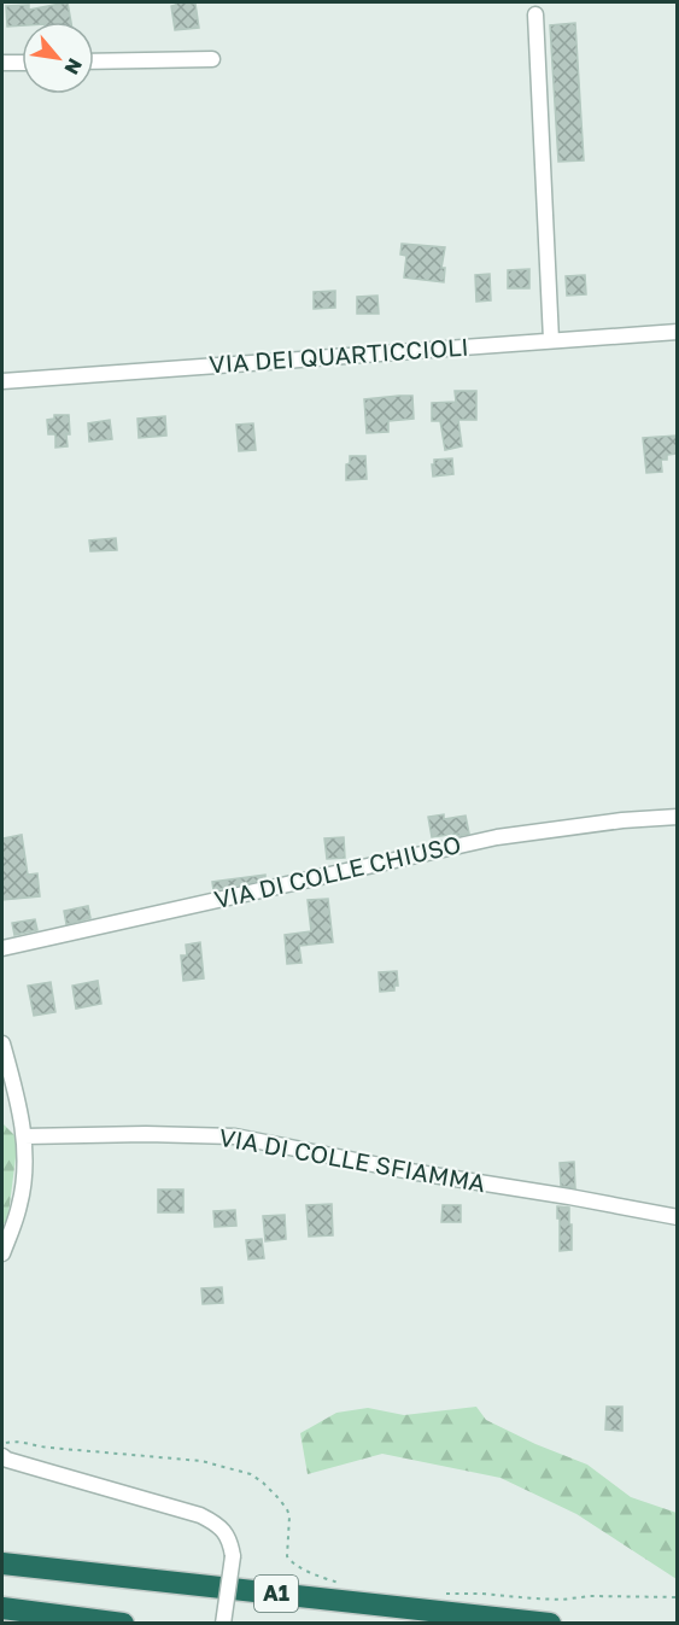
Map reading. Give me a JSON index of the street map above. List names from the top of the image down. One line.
{"streets":{"highway":["A1"],"street":["VIA DEI QUARTICCIOLI","VIA DI COLLE CHIUSO","VIA DI COLLE SFIAMMA"]},"north":"bottom right"}
